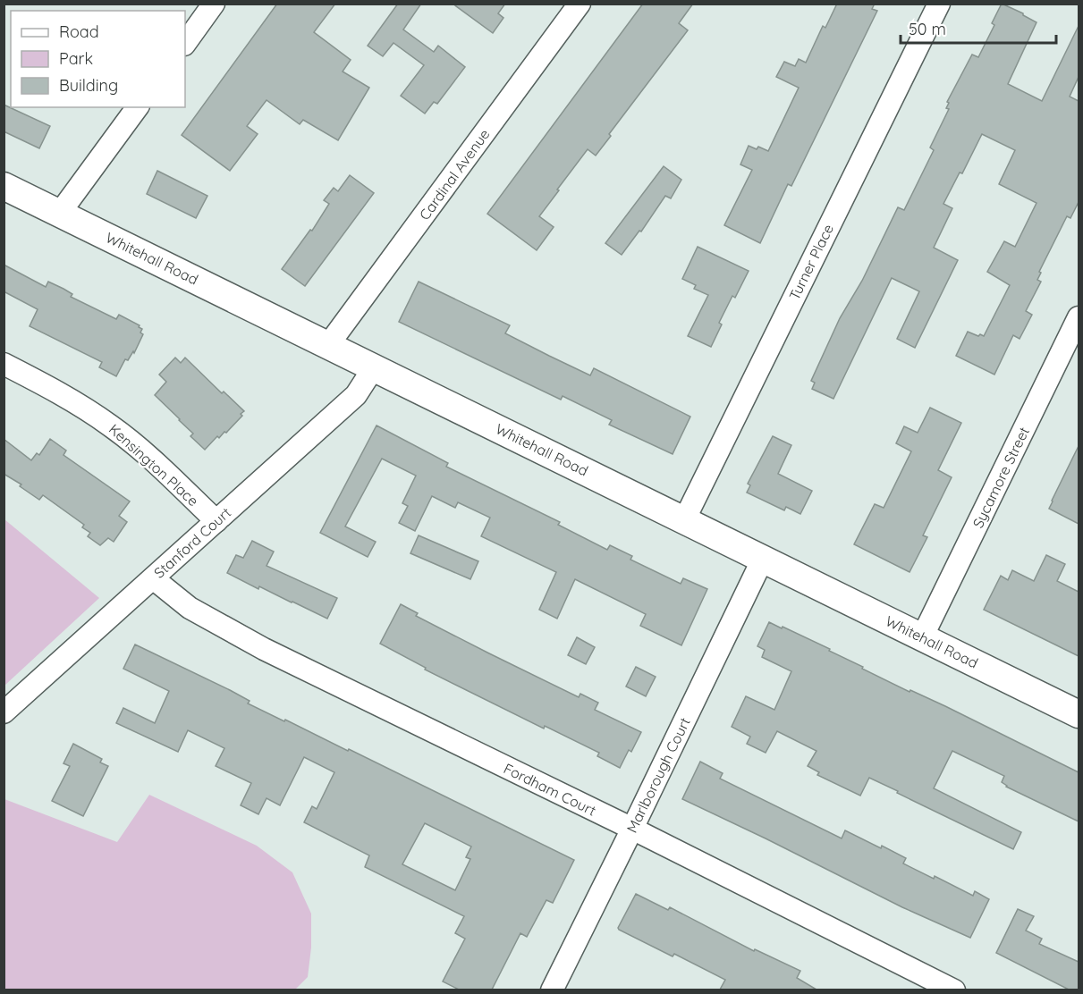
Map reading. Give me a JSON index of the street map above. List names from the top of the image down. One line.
{"streets":{"street":["Cardinal Avenue","Whitehall Road","Turner Place","Kensington Place","Sycamore Street","Stanford Court","Marlborough Court","Fordham Court"]},"crossings":[["Cardinal Avenue","Whitehall Road"],["Whitehall Road","Turner Place"],["Whitehall Road","Sycamore Street"],["Whitehall Road","Stanford Court"],["Whitehall Road","Marlborough Court"],["Kensington Place","Stanford Court"],["Stanford Court","Fordham Court"],["Marlborough Court","Fordham Court"]],"legend":["Road","Park","Building"],"scale_bar":"50 m"}
